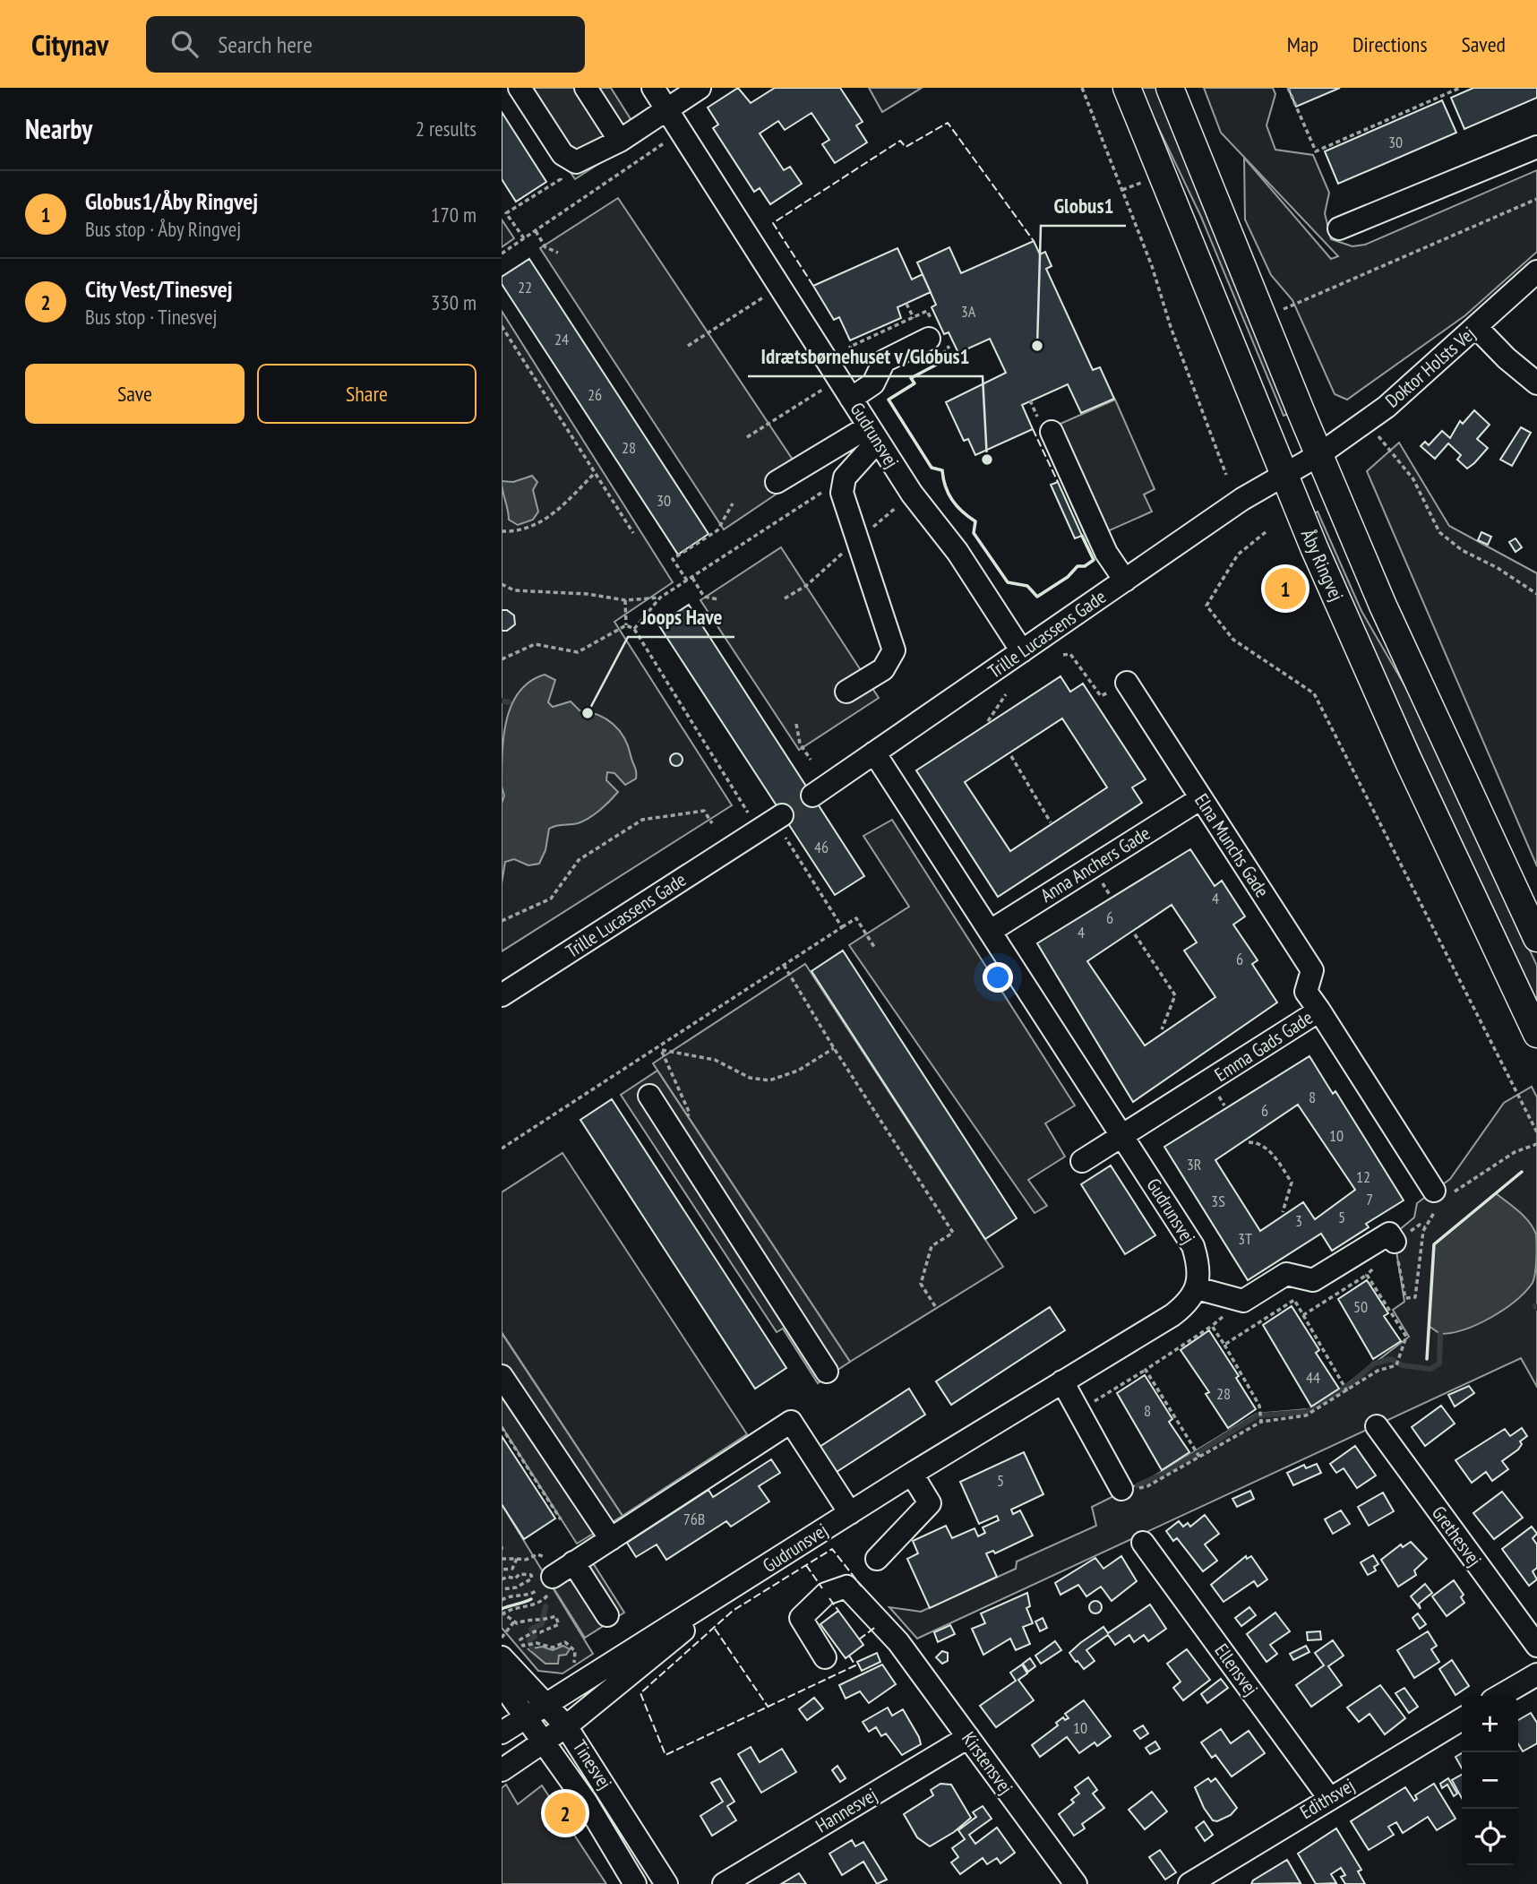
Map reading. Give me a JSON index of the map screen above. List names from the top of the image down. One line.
{"streets":{"main road":["Åby Ringvej"],"street":["Doktor Holsts Vej","Gudrunsvej","Trille Lucassens Gade","Elna Munchs Gade","Anna Anchers Gade","Emma Gads Gade","Grethesvej","Ellensvej","Kirstensvej","Tinesvej","Edithsvej","Hannesvej"]},"crossings":[["Doktor Holsts Vej","Åby Ringvej"],["Doktor Holsts Vej","Trille Lucassens Gade"],["Gudrunsvej","Trille Lucassens Gade"],["Gudrunsvej","Anna Anchers Gade"],["Gudrunsvej","Emma Gads Gade"],["Gudrunsvej","Tinesvej"],["Åby Ringvej","Trille Lucassens Gade"],["Elna Munchs Gade","Anna Anchers Gade"],["Elna Munchs Gade","Emma Gads Gade"],["Ellensvej","Edithsvej"],["Kirstensvej","Hannesvej"]],"places":["Globus1","Idrætsbørnehuset v/Globus1","Joops Have"],"house_numbers":["30","22","3A","24","26","28","30","46","4","6","4","6","8","6","10","3R","12","7","3S","5","3","3T","50","44","28","8","5","76B","10"],"page":{"header":"Citynav","search":"Search here","nav":["Map","Directions","Saved"],"heading":["Nearby","2 results"],"list":[{"mark":"1","name":"Globus1/Åby Ringvej","note":"Bus stop · Åby Ringvej","value":"170 m"},{"mark":"2","name":"City Vest/Tinesvej","note":"Bus stop · Tinesvej","value":"330 m"}],"buttons":["Save","Share"],"pins":["1","2"],"map_buttons":["+","−"]}}
